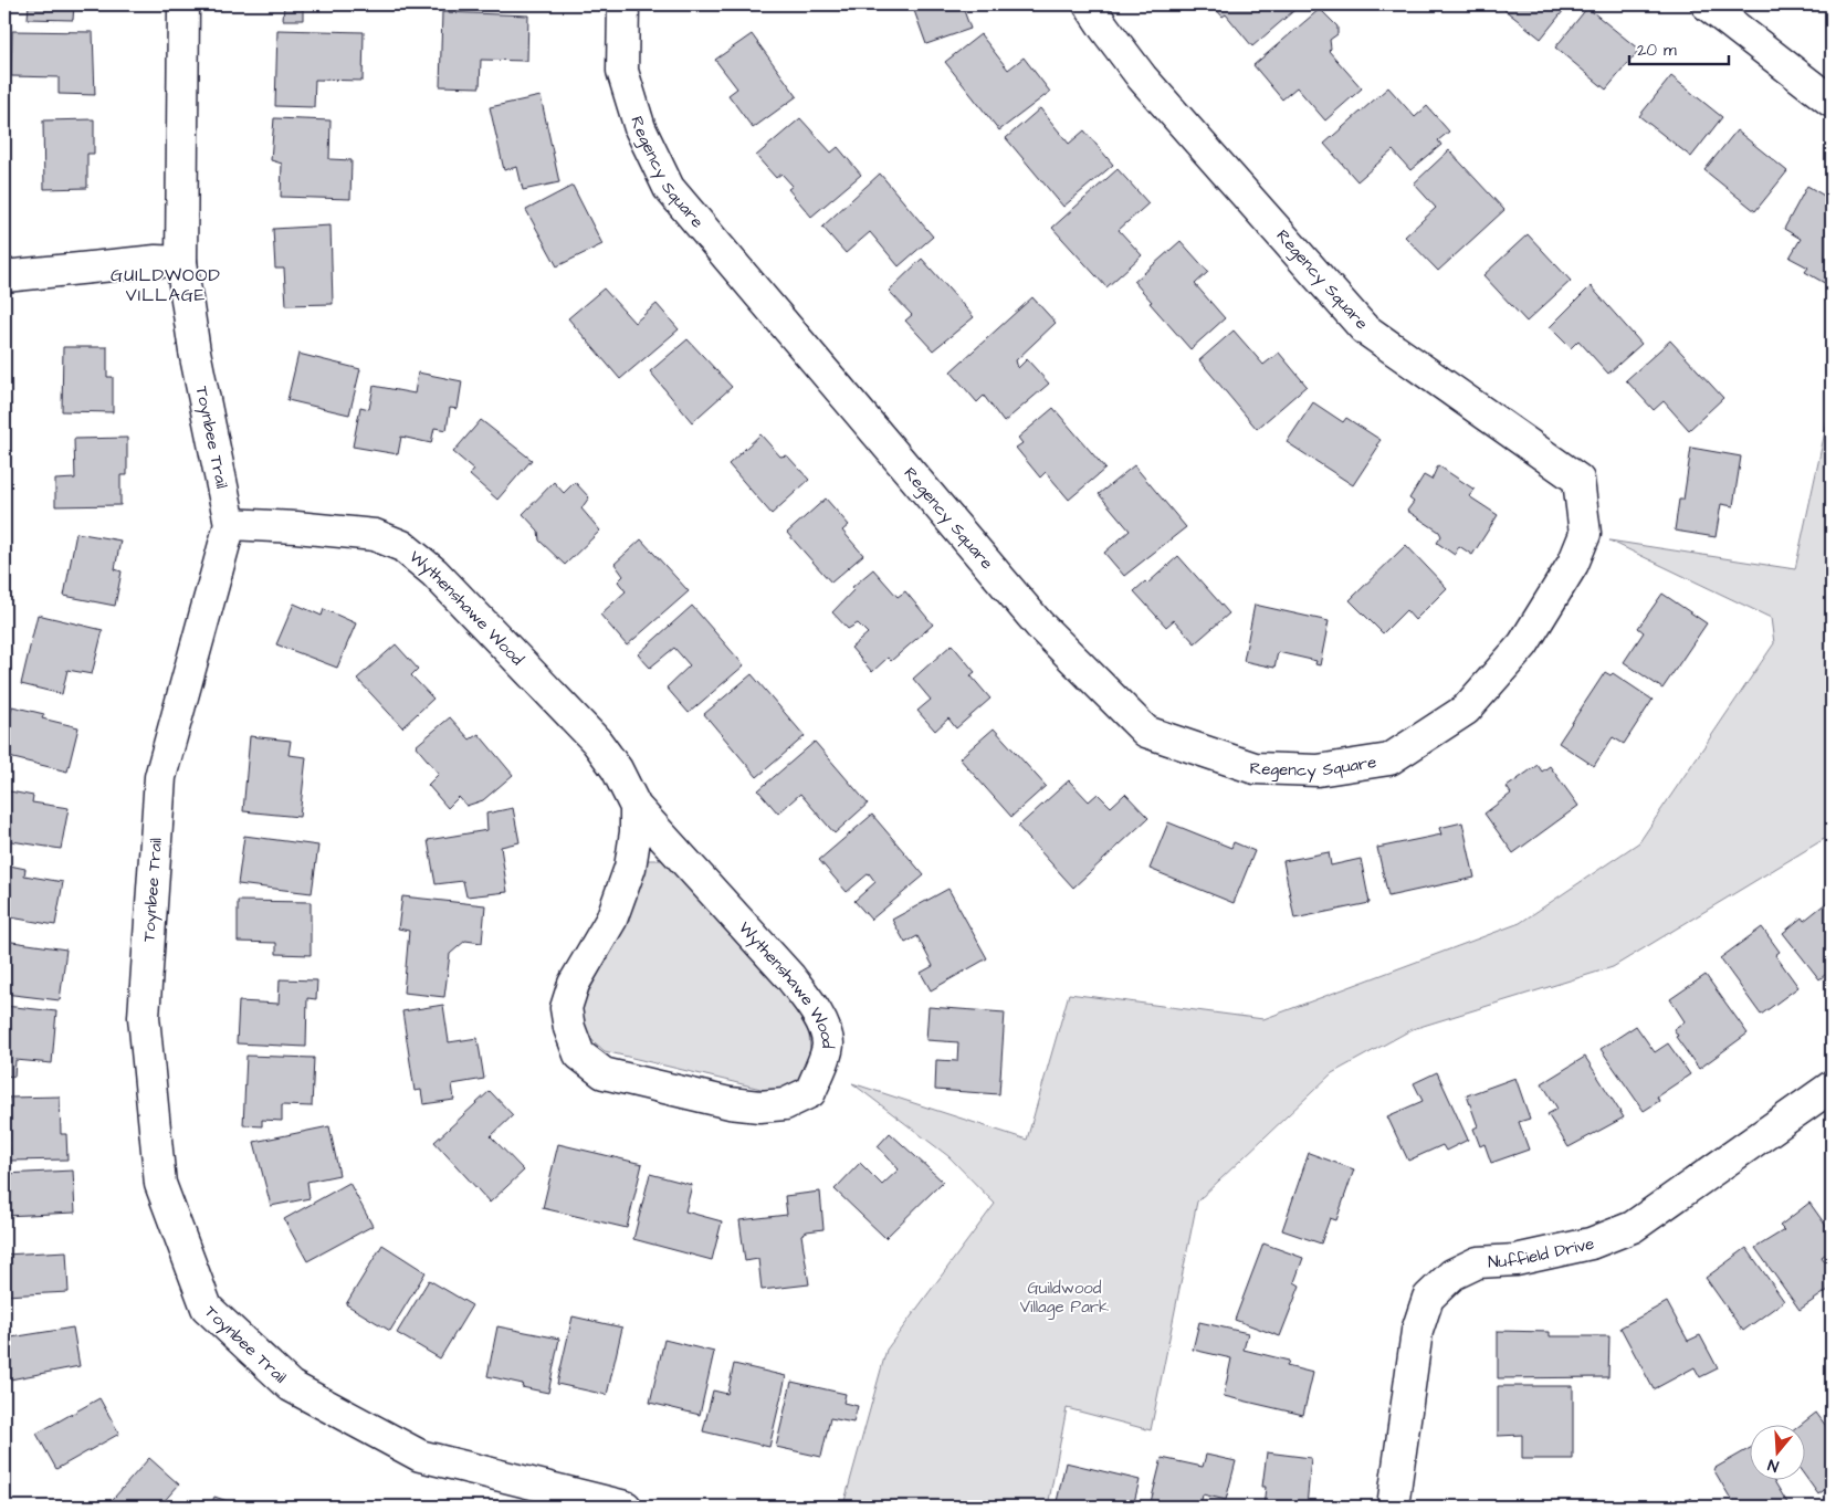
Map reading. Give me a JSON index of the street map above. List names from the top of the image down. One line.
{"streets":{"street":["Regency Square","Toynbee Trail","Wythenshawe Wood","Nuffield Drive"]},"crossings":[["Toynbee Trail","Wythenshawe Wood"]],"districts":["GUILDWOOD VILLAGE"],"parks":["Guildwood Village Park"],"scale_bar":"20 m","north":"bottom"}
